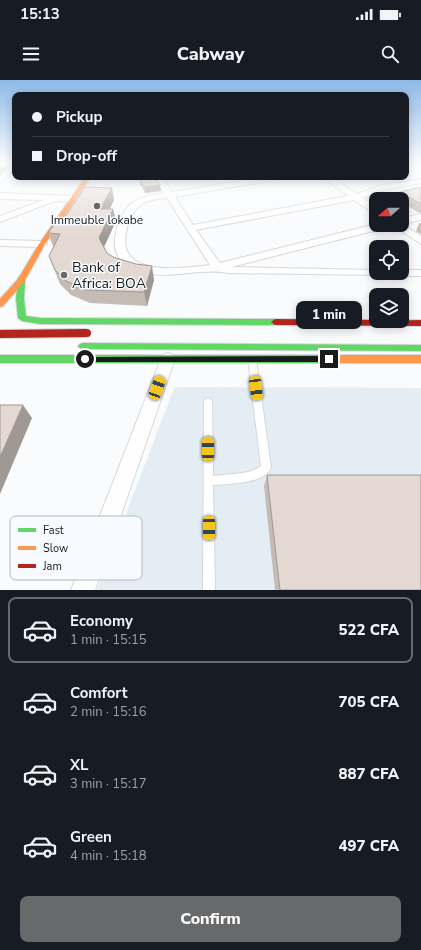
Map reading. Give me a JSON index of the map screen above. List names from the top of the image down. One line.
{"places":["Immeuble lokabe","Bank of Africa: BOA"],"legend":["Fast","Slow","Jam"],"north":"left","page":{"status":"15:13","header":"Cabway","banner":["Pickup","Drop-off"],"bubble":"1 min","list":[{"name":"Economy","note":"1 min · 15:15","value":"522 CFA"},{"name":"Comfort","note":"2 min · 15:16","value":"705 CFA"},{"name":"XL","note":"3 min · 15:17","value":"887 CFA"},{"name":"Green","note":"4 min · 15:18","value":"497 CFA"}],"buttons":"Confirm"}}
